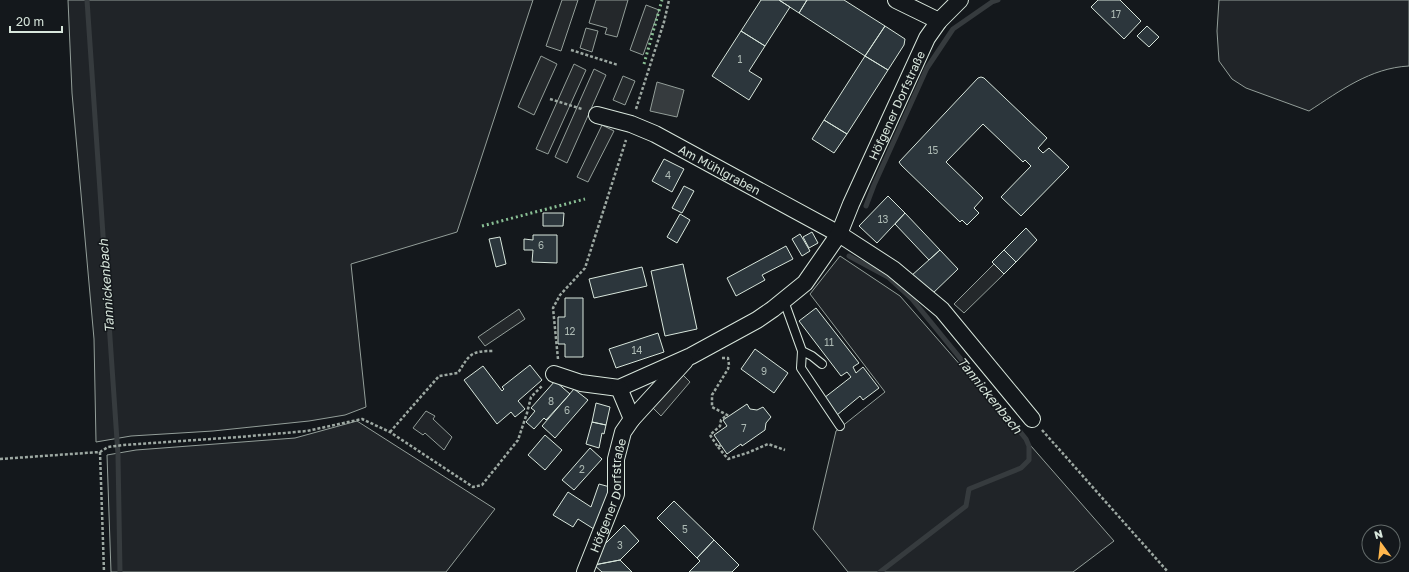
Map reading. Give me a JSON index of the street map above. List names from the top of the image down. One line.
{"streets":{"street":["Höfgener Dorfstraße","Am Mühlgraben"]},"crossings":[["Höfgener Dorfstraße","Am Mühlgraben"]],"water":["Tannickenbach"],"house_numbers":["17","1","15","4","13","6","12","11","14","9","8","6","7","2","5","3"],"scale_bar":"20 m","north":"top"}
